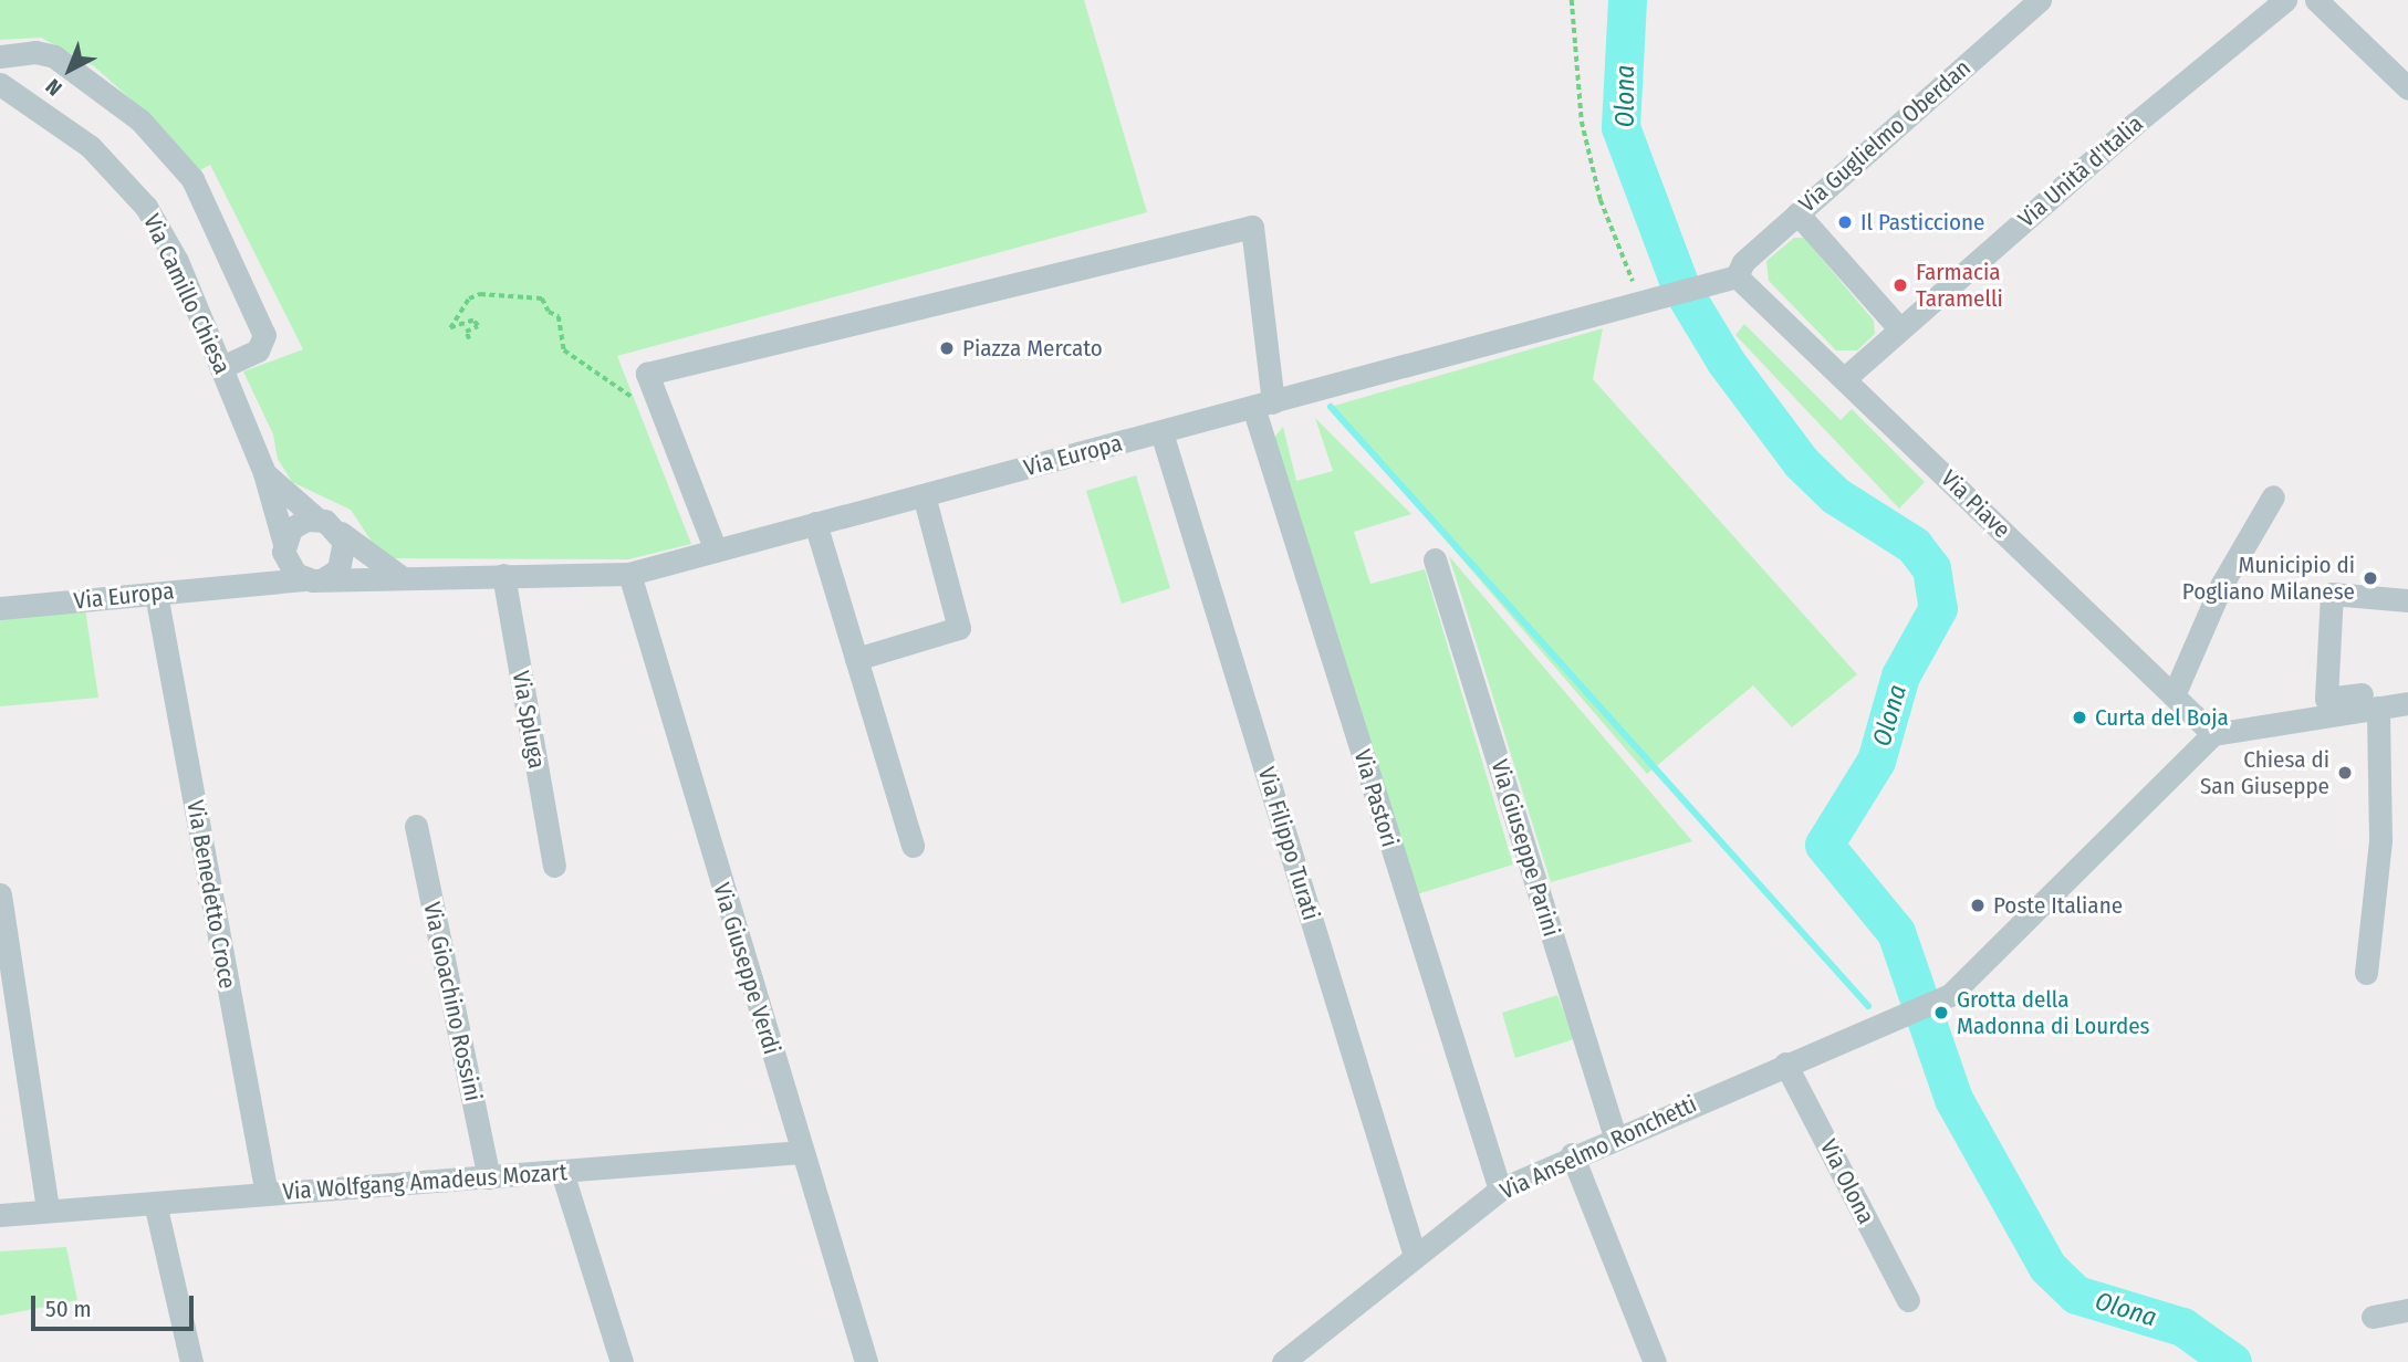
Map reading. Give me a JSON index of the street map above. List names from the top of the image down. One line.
{"streets":{"street":["Via Guglielmo Oberdan","Via Unità d'Italia","Via Camillo Chiesa","Via Europa","Via Piave","Via Spluga","Via Pastori","Via Filippo Turati","Via Giuseppe Parini","Via Benedetto Croce","Via Giuseppe Verdi","Via Gioachino Rossini","Via Anselmo Ronchetti","Via Wolfgang Amadeus Mozart","Via Olona"]},"crossings":[["Via Guglielmo Oberdan","Via Europa"],["Via Guglielmo Oberdan","Via Piave"],["Via Unità d'Italia","Via Piave"],["Via Camillo Chiesa","Via Europa"],["Via Europa","Via Piave"],["Via Europa","Via Spluga"],["Via Europa","Via Pastori"],["Via Europa","Via Filippo Turati"],["Via Europa","Via Benedetto Croce"],["Via Europa","Via Giuseppe Verdi"],["Via Piave","Via Anselmo Ronchetti"],["Via Pastori","Via Anselmo Ronchetti"],["Via Filippo Turati","Via Anselmo Ronchetti"],["Via Giuseppe Parini","Via Anselmo Ronchetti"],["Via Benedetto Croce","Via Wolfgang Amadeus Mozart"],["Via Giuseppe Verdi","Via Wolfgang Amadeus Mozart"],["Via Gioachino Rossini","Via Wolfgang Amadeus Mozart"],["Via Anselmo Ronchetti","Via Olona"]],"water":["Olona"],"places":["Il Pasticcione","Farmacia Taramelli","Piazza Mercato","Municipio di Pogliano Milanese","Curta del Boja","Chiesa di San Giuseppe","Poste Italiane","Grotta della Madonna di Lourdes"],"scale_bar":"50 m","north":"bottom left"}
